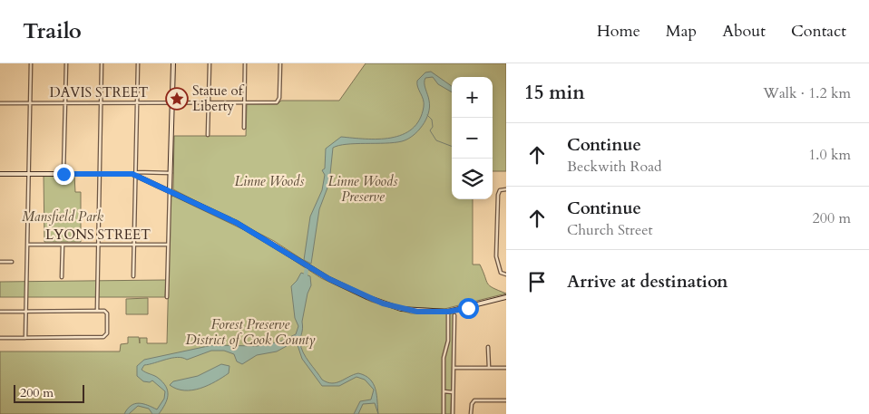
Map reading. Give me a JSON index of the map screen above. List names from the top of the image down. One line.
{"streets":{"street":["DAVIS STREET","LYONS STREET"]},"parks":["Linne Woods","Linne Woods Preserve","Mansfield Park","Forest Preserve District of Cook County"],"places":{"place":["Statue of Liberty"]},"scale_bar":"200 m","page":{"header":"Trailo","nav":["Home","Map","About","Contact"],"heading":["15 min","Walk · 1.2 km"],"map_buttons":["+","−"],"list":[["Continue","Beckwith Road","1.0 km"],["Continue","Church Street","200 m"],"Arrive at destination"],"scale":"200 m"}}
